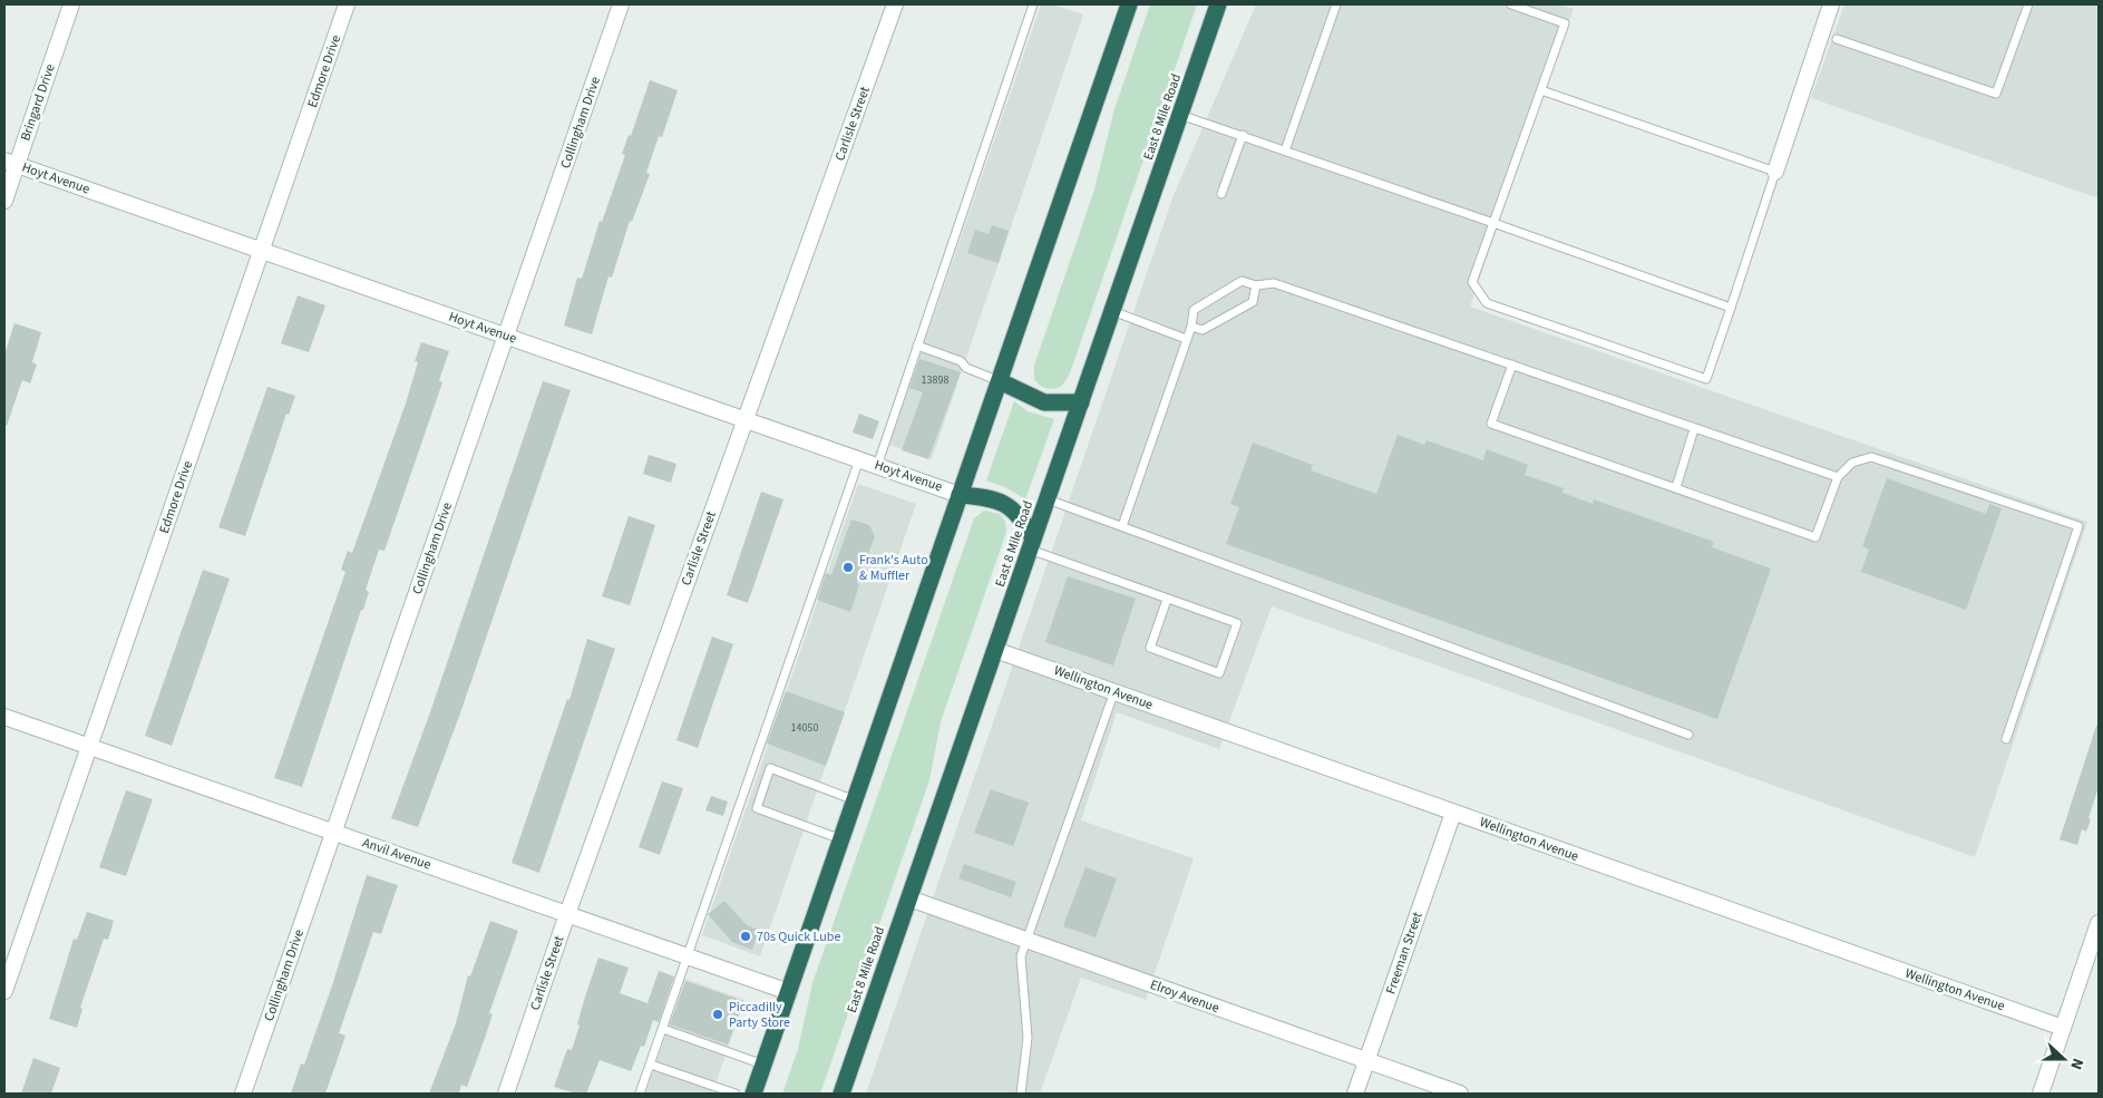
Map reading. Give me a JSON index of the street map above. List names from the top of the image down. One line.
{"streets":{"highway":["East 8 Mile Road"],"street":["Edmore Drive","Bringard Drive","Collingham Drive","Carlisle Street","Hoyt Avenue","Wellington Avenue","Anvil Avenue","Freeman Street","Elroy Avenue"]},"crossings":[["Edmore Drive","Hoyt Avenue"],["Edmore Drive","Anvil Avenue"],["Bringard Drive","Hoyt Avenue"],["East 8 Mile Road","Wellington Avenue"],["East 8 Mile Road","Elroy Avenue"],["Collingham Drive","Hoyt Avenue"],["Collingham Drive","Anvil Avenue"],["Carlisle Street","Hoyt Avenue"],["Carlisle Street","Anvil Avenue"],["Wellington Avenue","Freeman Street"],["Freeman Street","Elroy Avenue"]],"places":["Frank's Auto & Muffler","70s Quick Lube","Piccadilly Party Store"],"house_numbers":["13898","14050"],"north":"right"}
